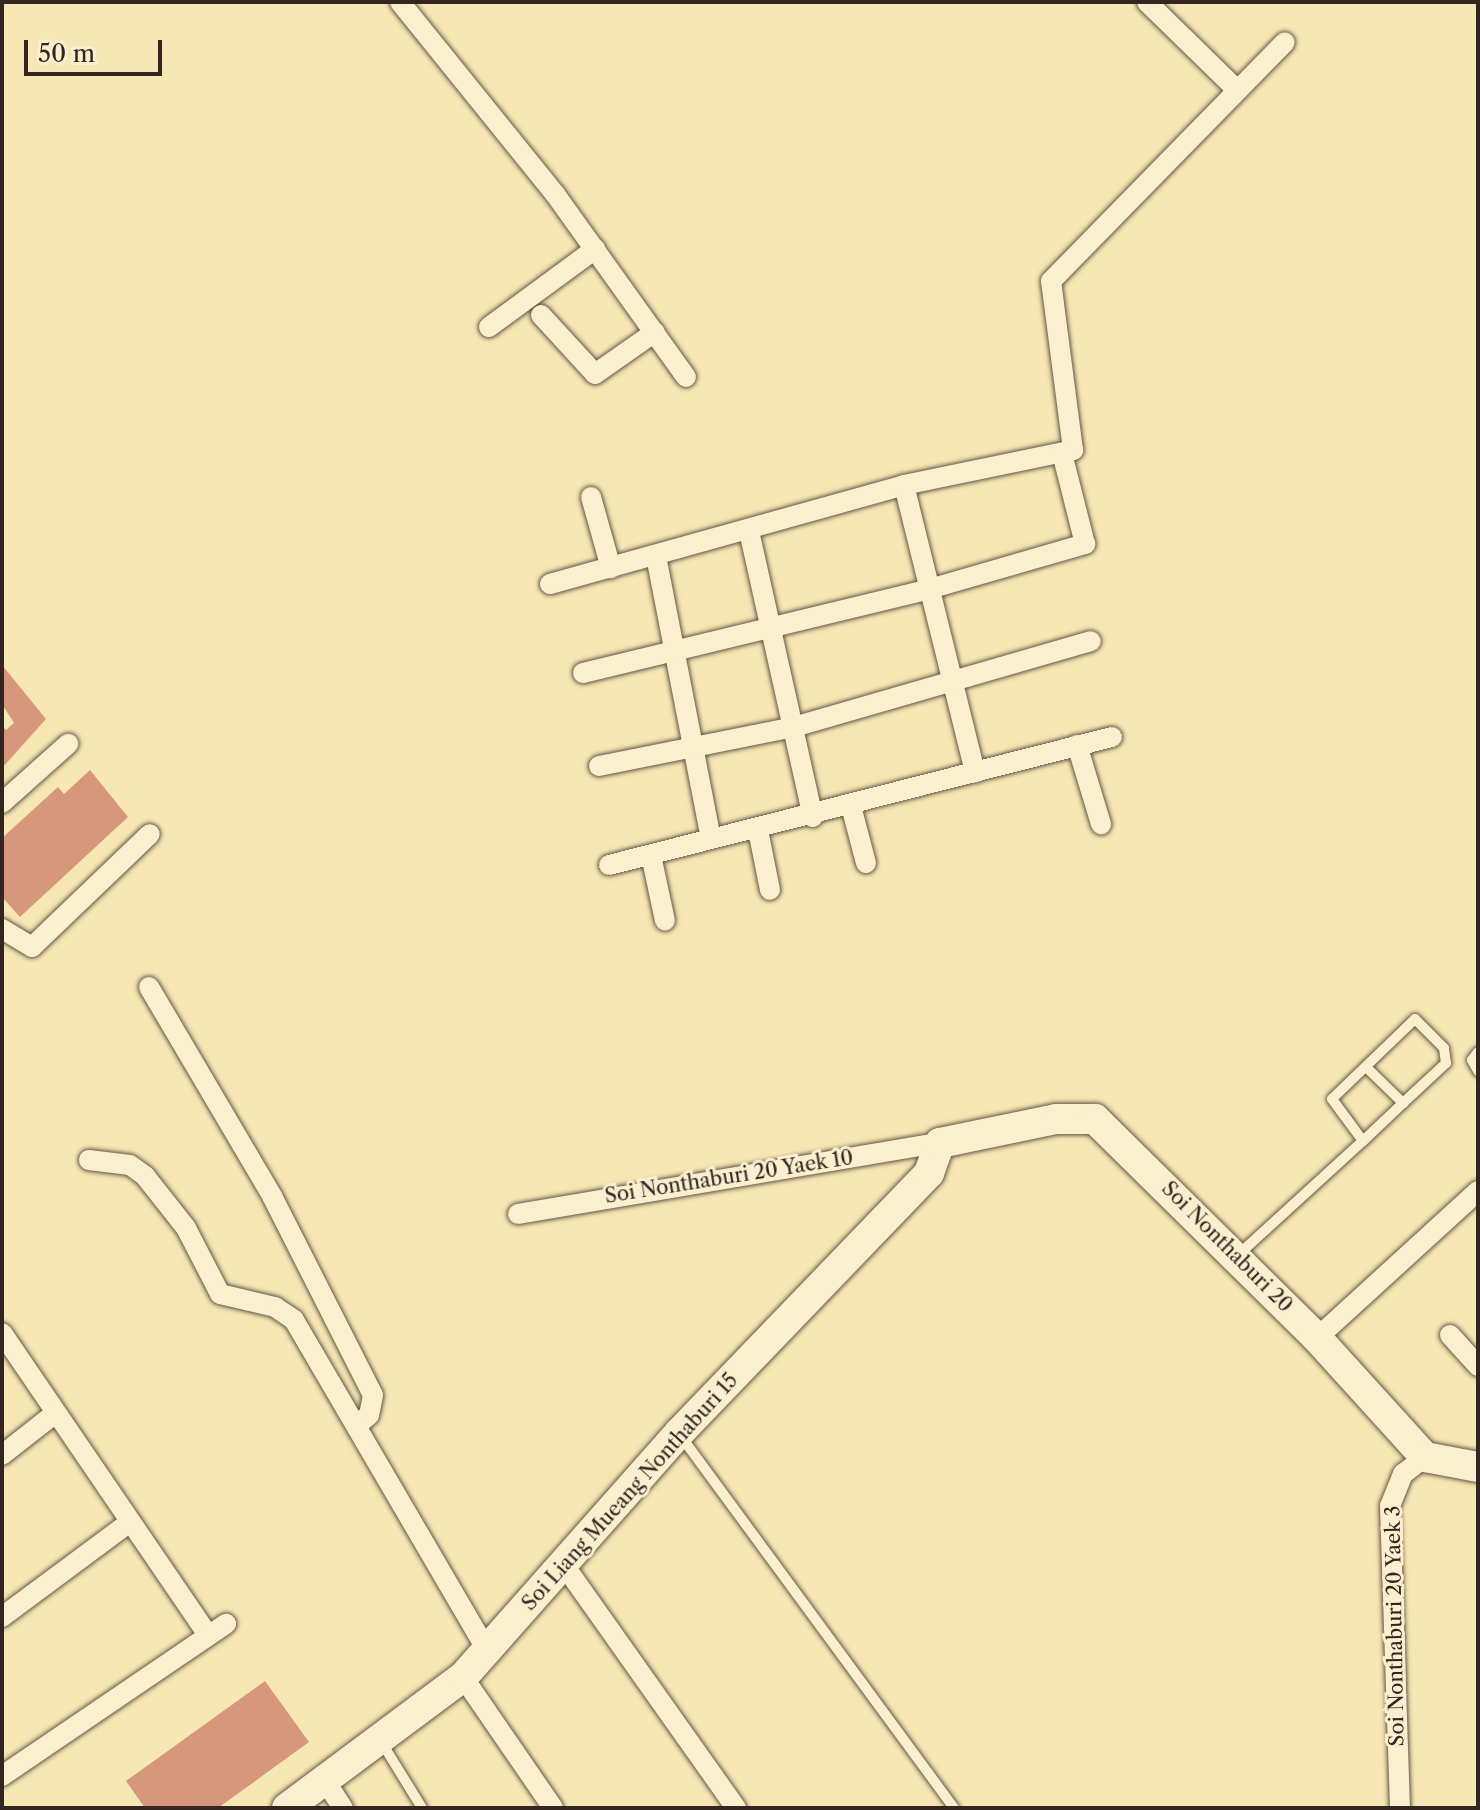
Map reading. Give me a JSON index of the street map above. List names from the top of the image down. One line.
{"streets":{"street":["Soi Nonthaburi 20 Yaek 10","Soi Nonthaburi 20","Soi Liang Mueang Nonthaburi 15","Soi Nonthaburi 20 Yaek 3"]},"crossings":[["Soi Nonthaburi 20 Yaek 10","Soi Nonthaburi 20"],["Soi Nonthaburi 20 Yaek 10","Soi Liang Mueang Nonthaburi 15"],["Soi Nonthaburi 20","Soi Liang Mueang Nonthaburi 15"],["Soi Nonthaburi 20","Soi Nonthaburi 20 Yaek 3"]],"scale_bar":"50 m"}
